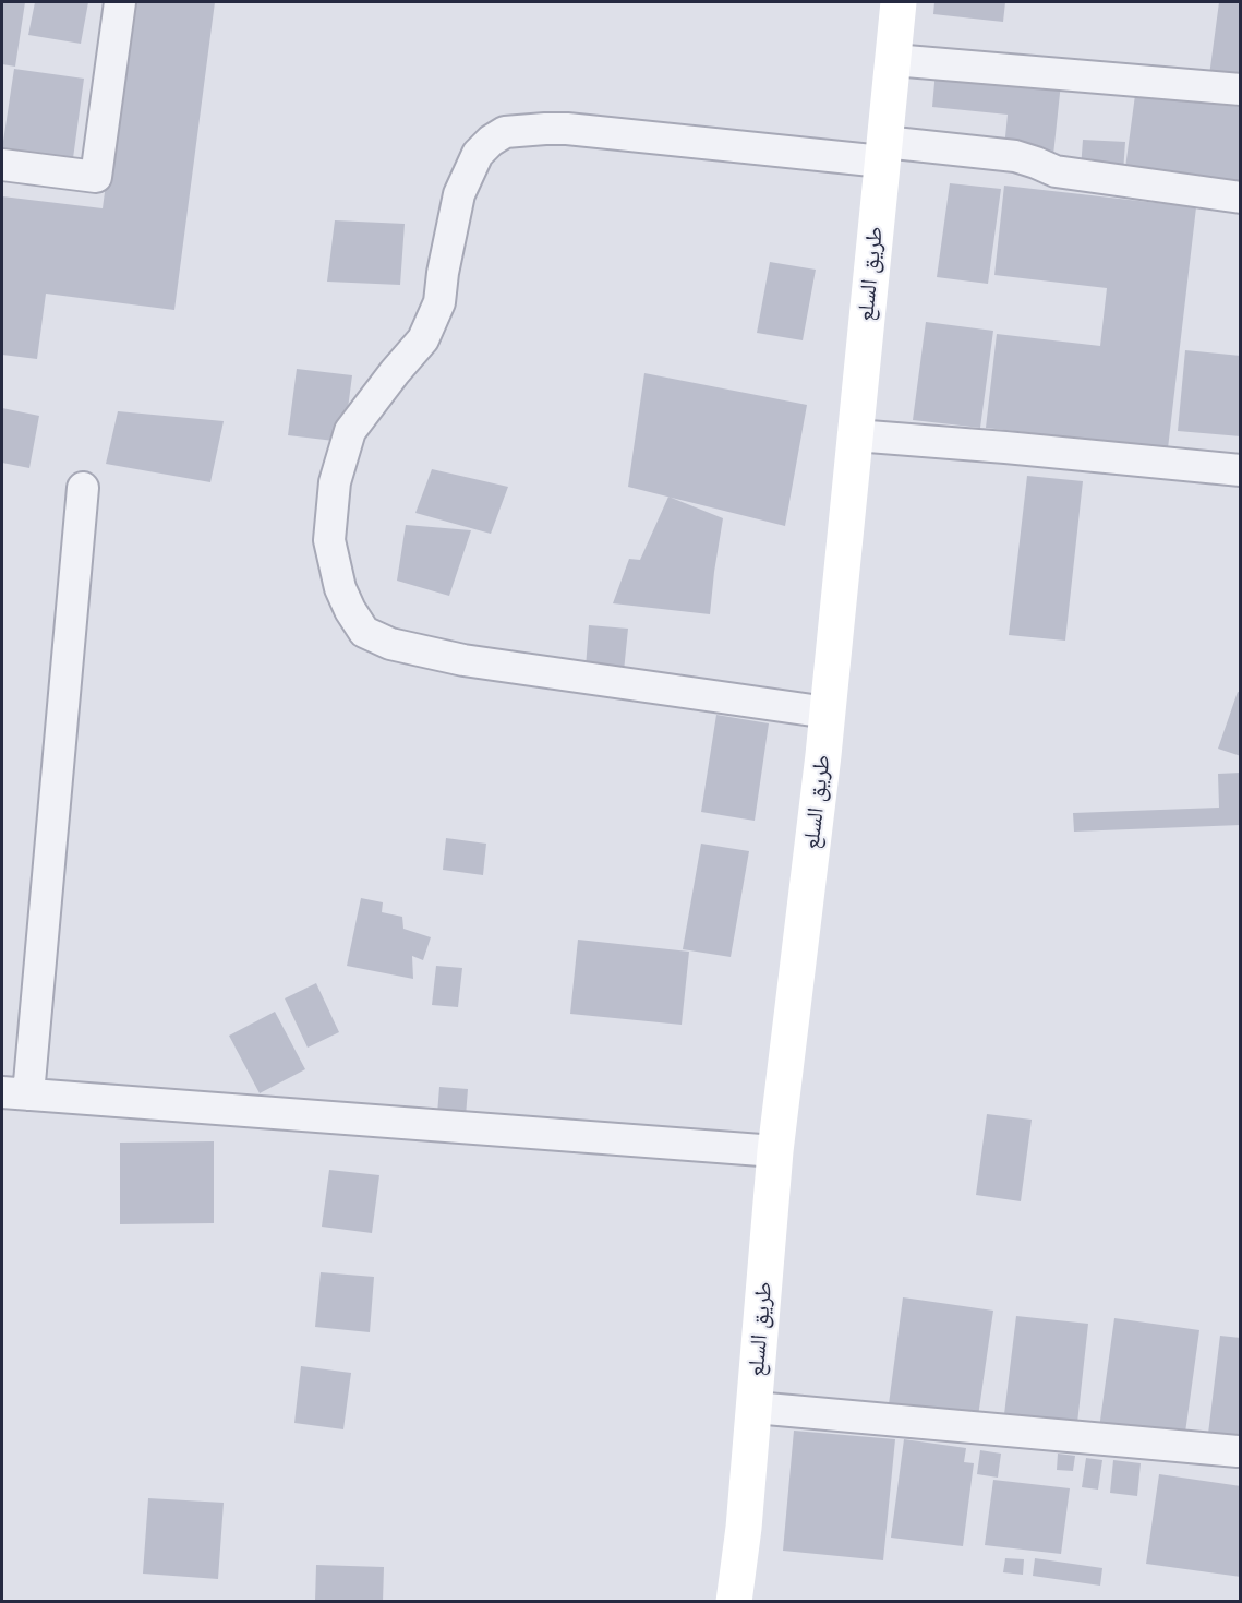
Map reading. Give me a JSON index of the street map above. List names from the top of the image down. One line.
{"streets":{"street":["طريق السلع"]}}
